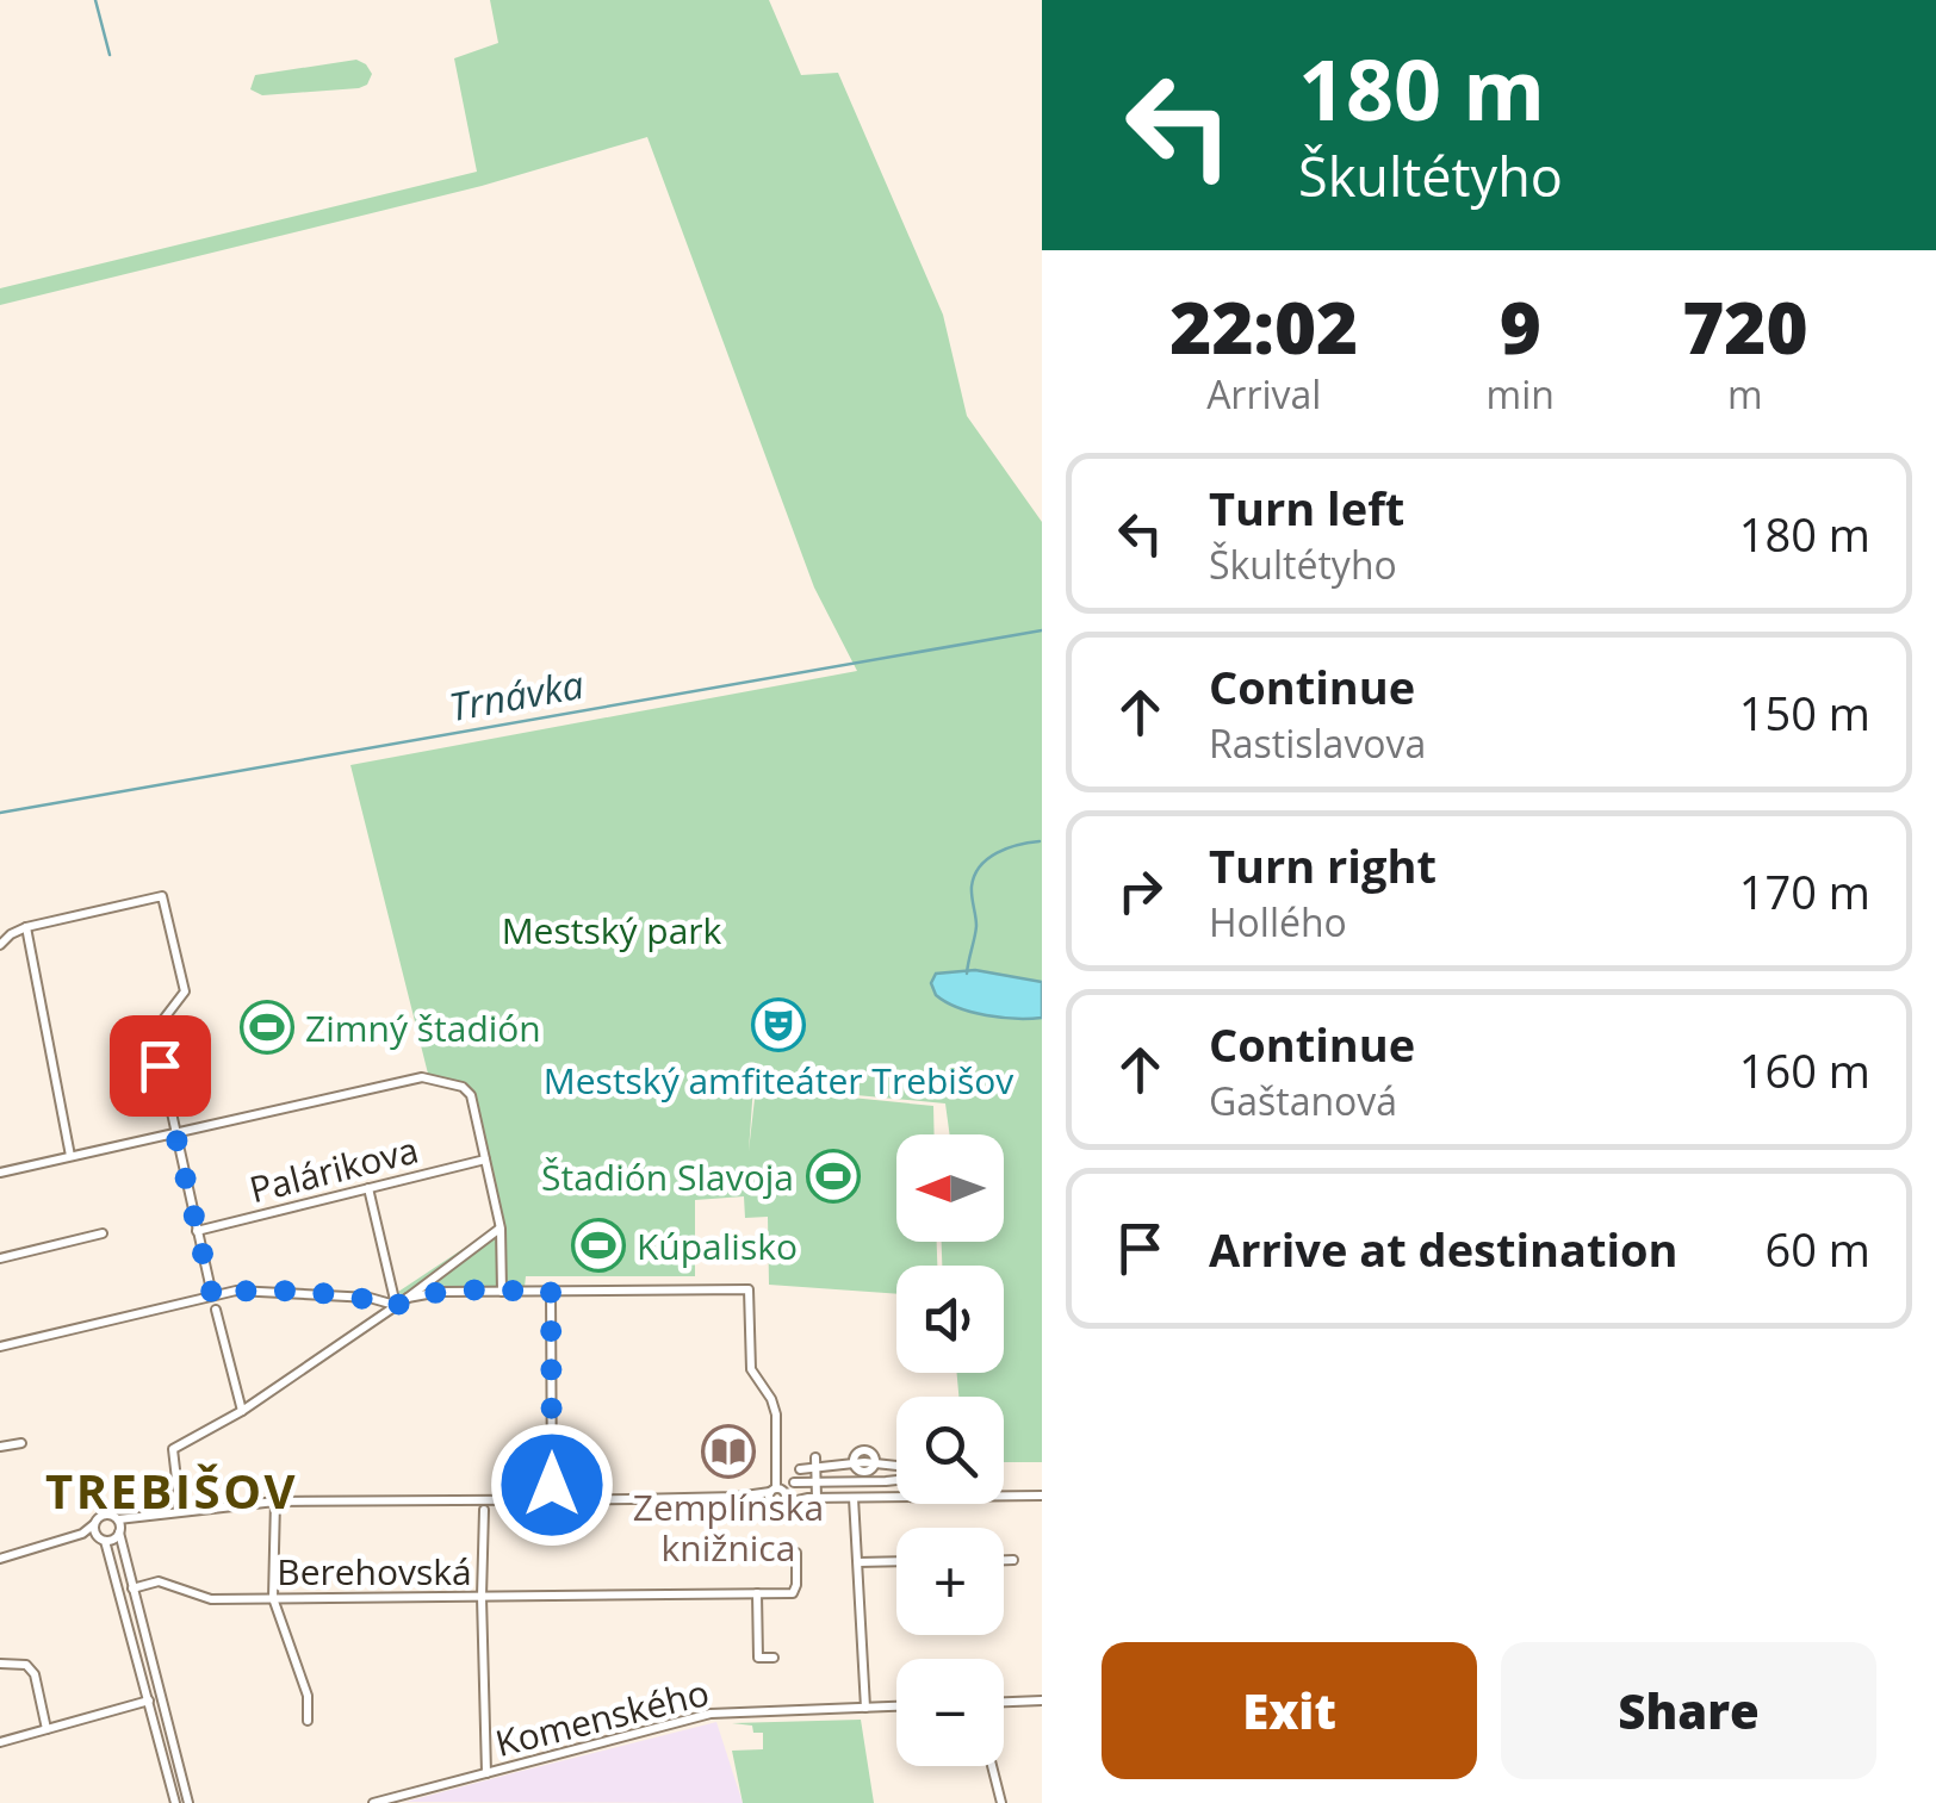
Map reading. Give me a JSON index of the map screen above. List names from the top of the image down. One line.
{"streets":{"street":["Palárikova","Berehovská","Komenského"]},"districts":["TREBIŠOV"],"water":["Trnávka"],"parks":["Mestský park"],"places":{"theatre":["Mestský amfiteáter Trebišov"],"sports":["Zimný štadión","Štadión Slavoja","Kúpalisko"],"library":["Zemplínska knižnica"]},"north":"left","page":{"turn":["180 m","Škultétyho"],"eta":["22:02","Arrival","9","min","720","m"],"list":[{"name":"Turn left","note":"Škultétyho","value":"180 m"},{"name":"Continue","note":"Rastislavova","value":"150 m"},{"name":"Turn right","note":"Hollého","value":"170 m"},{"name":"Continue","note":"Gaštanová","value":"160 m"},{"name":"Arrive at destination","value":"60 m"}],"map_buttons":["+","−"],"buttons":["Exit","Share"]}}
